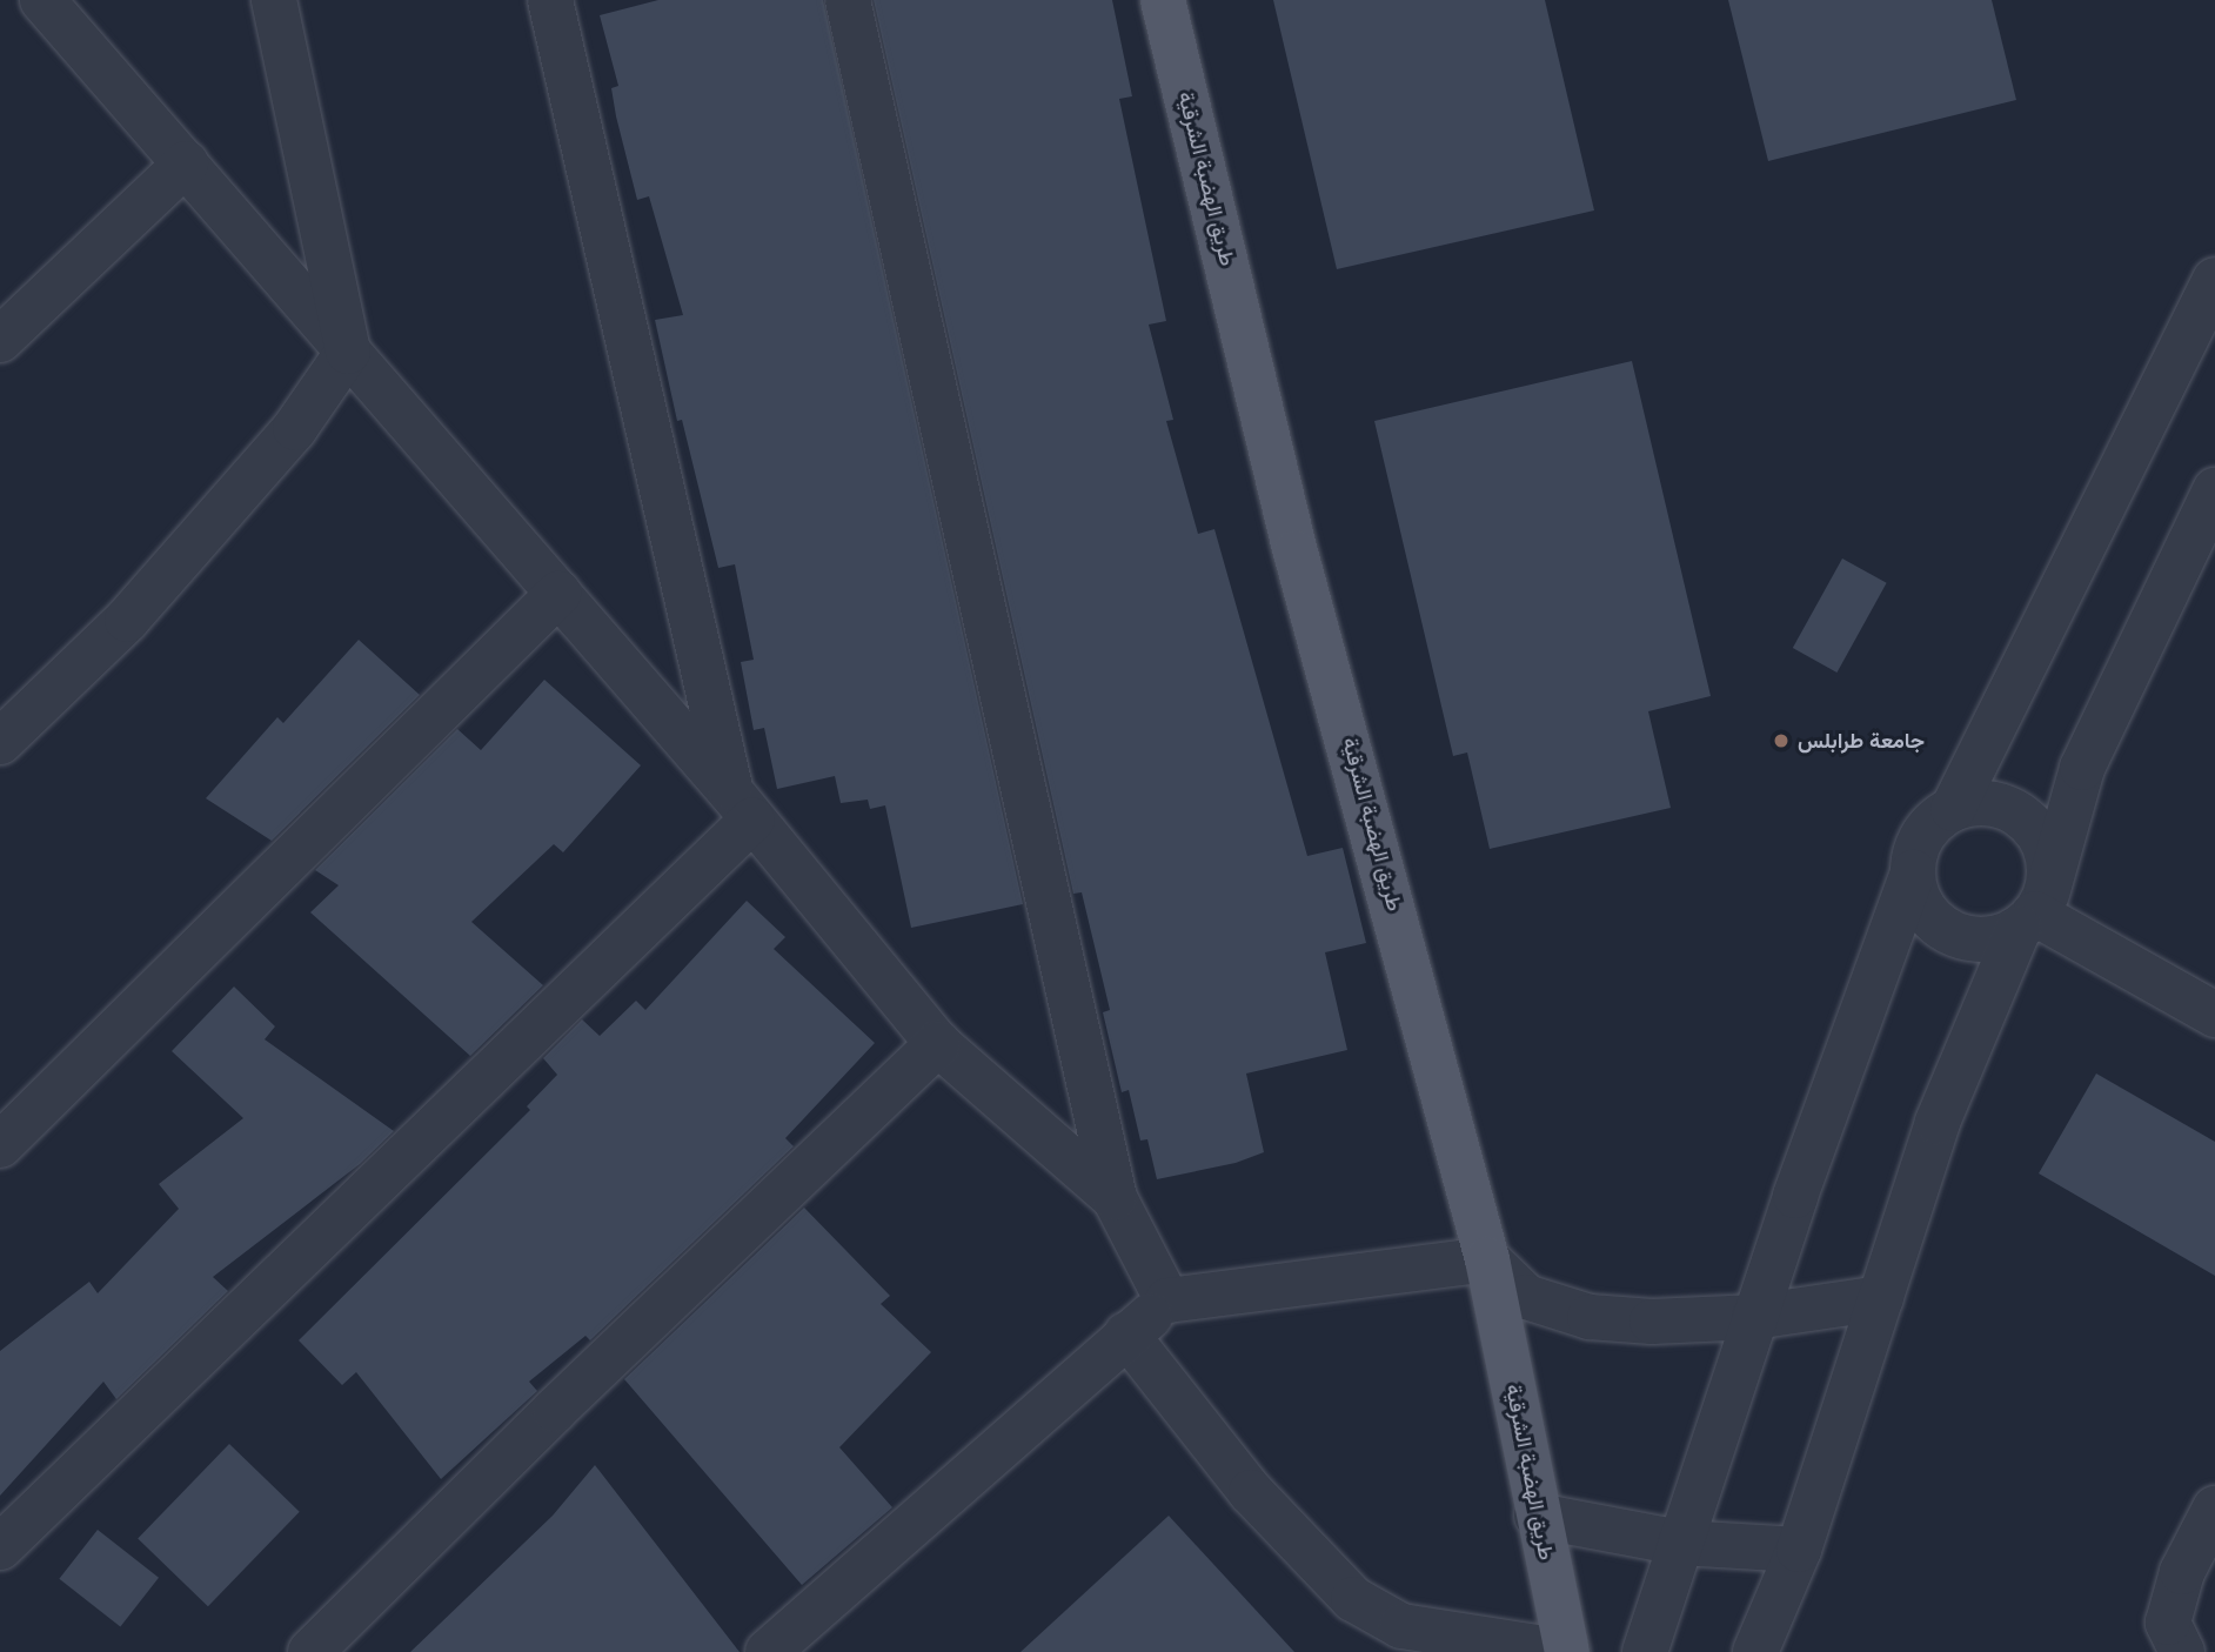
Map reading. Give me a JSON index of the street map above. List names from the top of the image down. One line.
{"streets":{"main road":["طريق الهضبة الشرقية"]},"places":["جامعة طرابلس"]}
